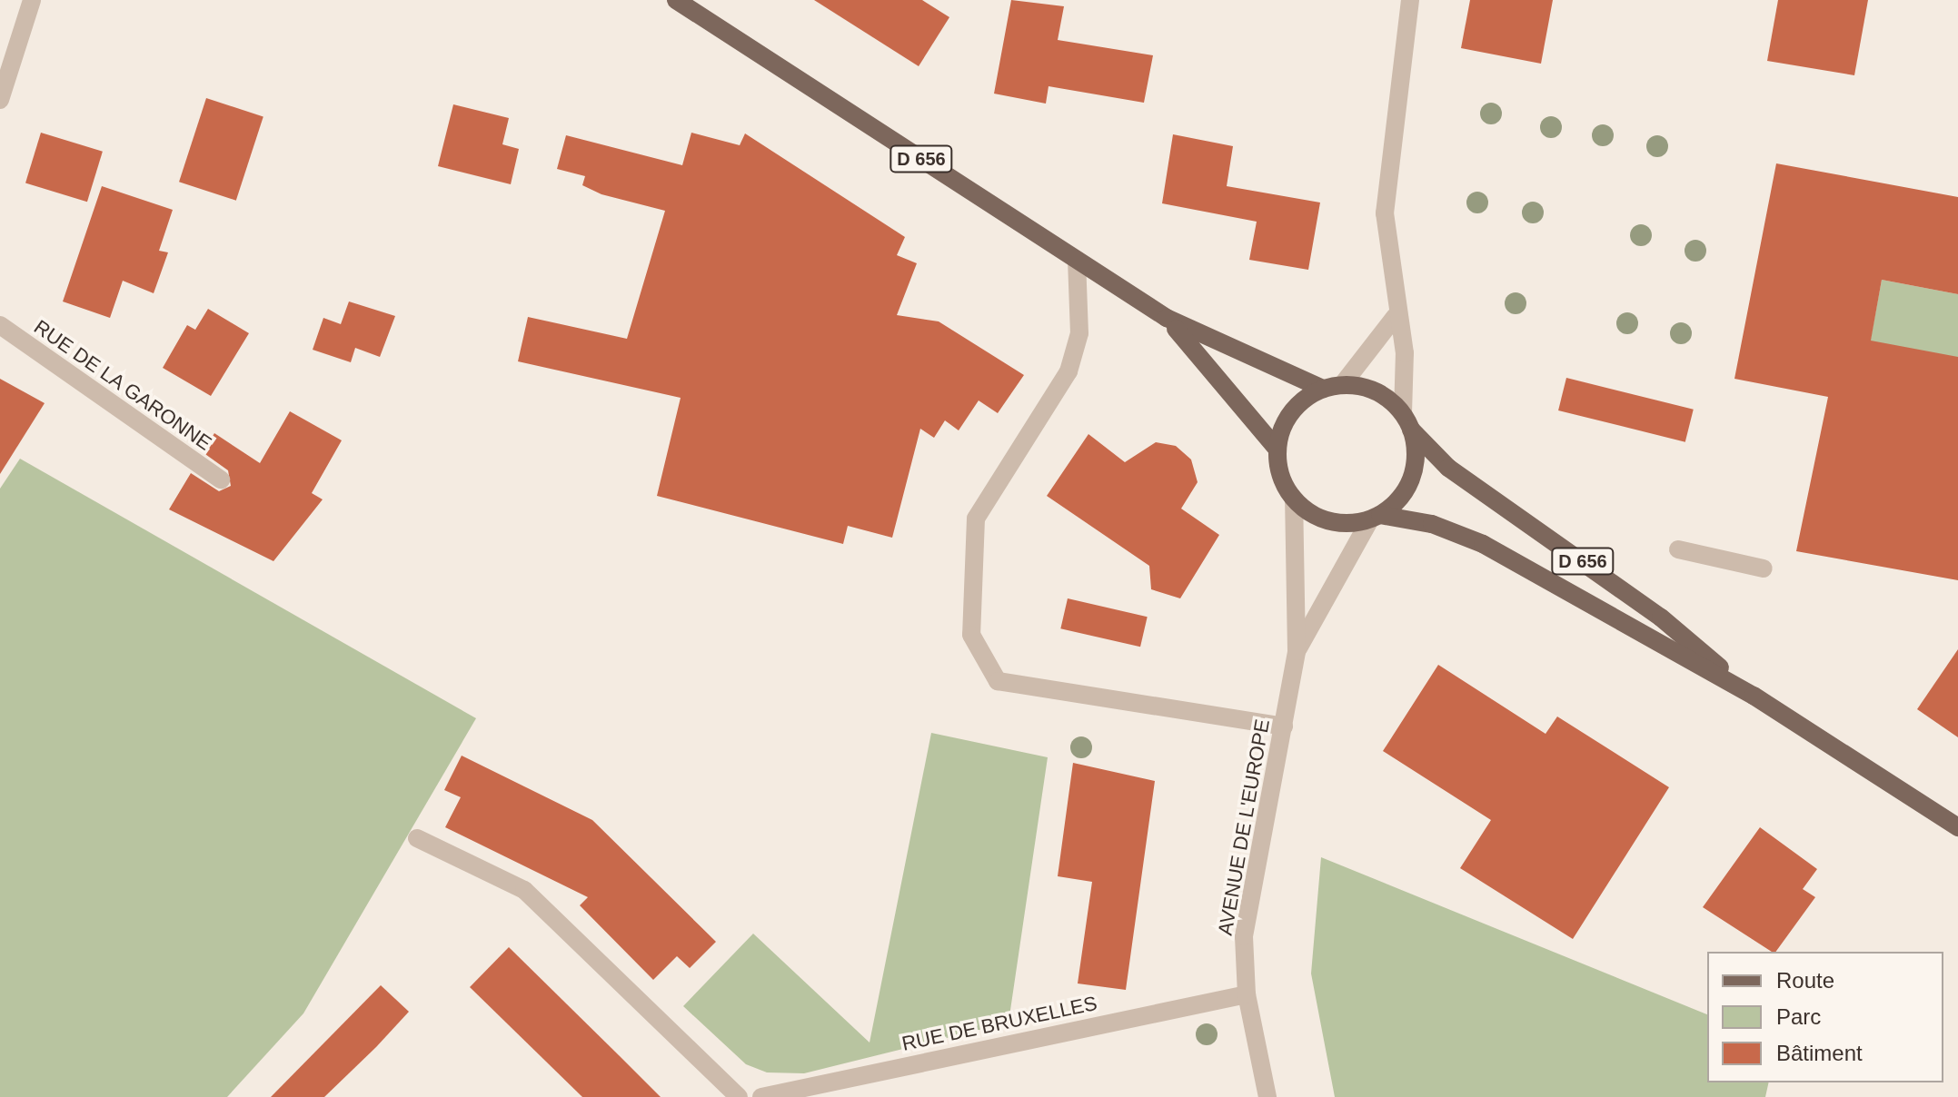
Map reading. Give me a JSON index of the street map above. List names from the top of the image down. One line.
{"streets":{"main road":["D 656"],"street":["RUE DE LA GARONNE","AVENUE DE L'EUROPE","RUE DE BRUXELLES"]},"crossings":[["D 656","AVENUE DE L'EUROPE"],["AVENUE DE L'EUROPE","RUE DE BRUXELLES"]],"legend":["Route","Parc","Bâtiment"]}
